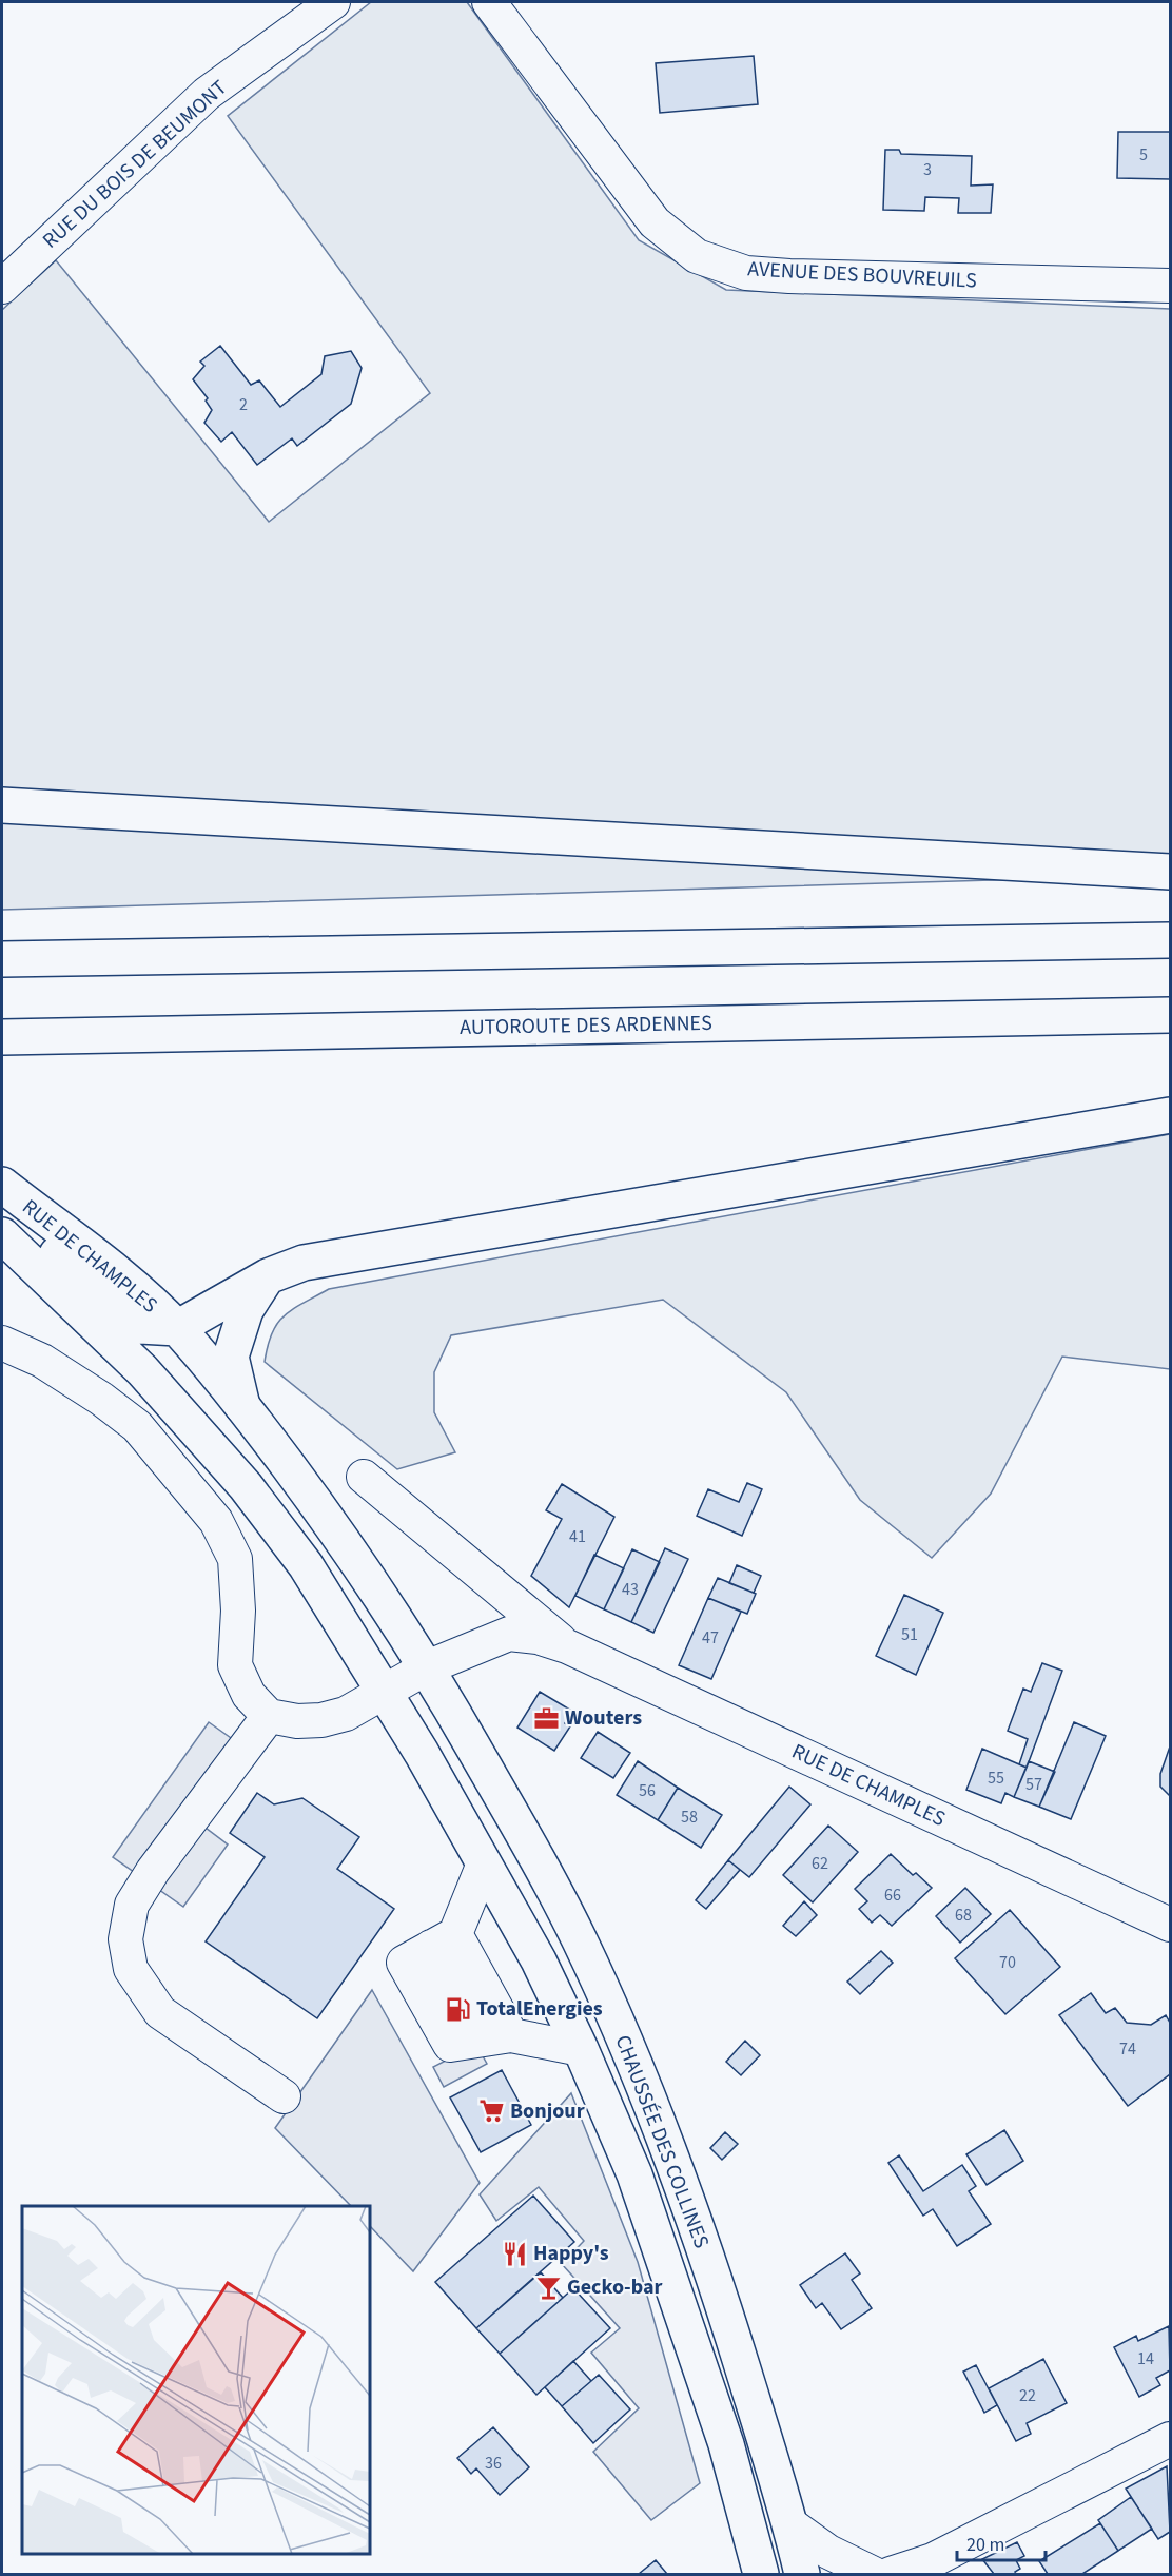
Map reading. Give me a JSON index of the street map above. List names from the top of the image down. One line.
{"streets":{"main road":["AUTOROUTE DES ARDENNES","RUE DE CHAMPLES","CHAUSSÉE DES COLLINES"],"street":["RUE DU BOIS DE BEUMONT","AVENUE DES BOUVREUILS"]},"crossings":[["RUE DE CHAMPLES","CHAUSSÉE DES COLLINES"]],"places":{"office":["Wouters"],"fuel station":["TotalEnergies"],"supermarket":["Bonjour"],"restaurant":["Happy's"],"bar":["Gecko-bar"]},"house_numbers":["5","3","2","41","43","51","47","55","57","56","58","62","66","68","70","74","14","22","36"],"scale_bar":"20 m"}
